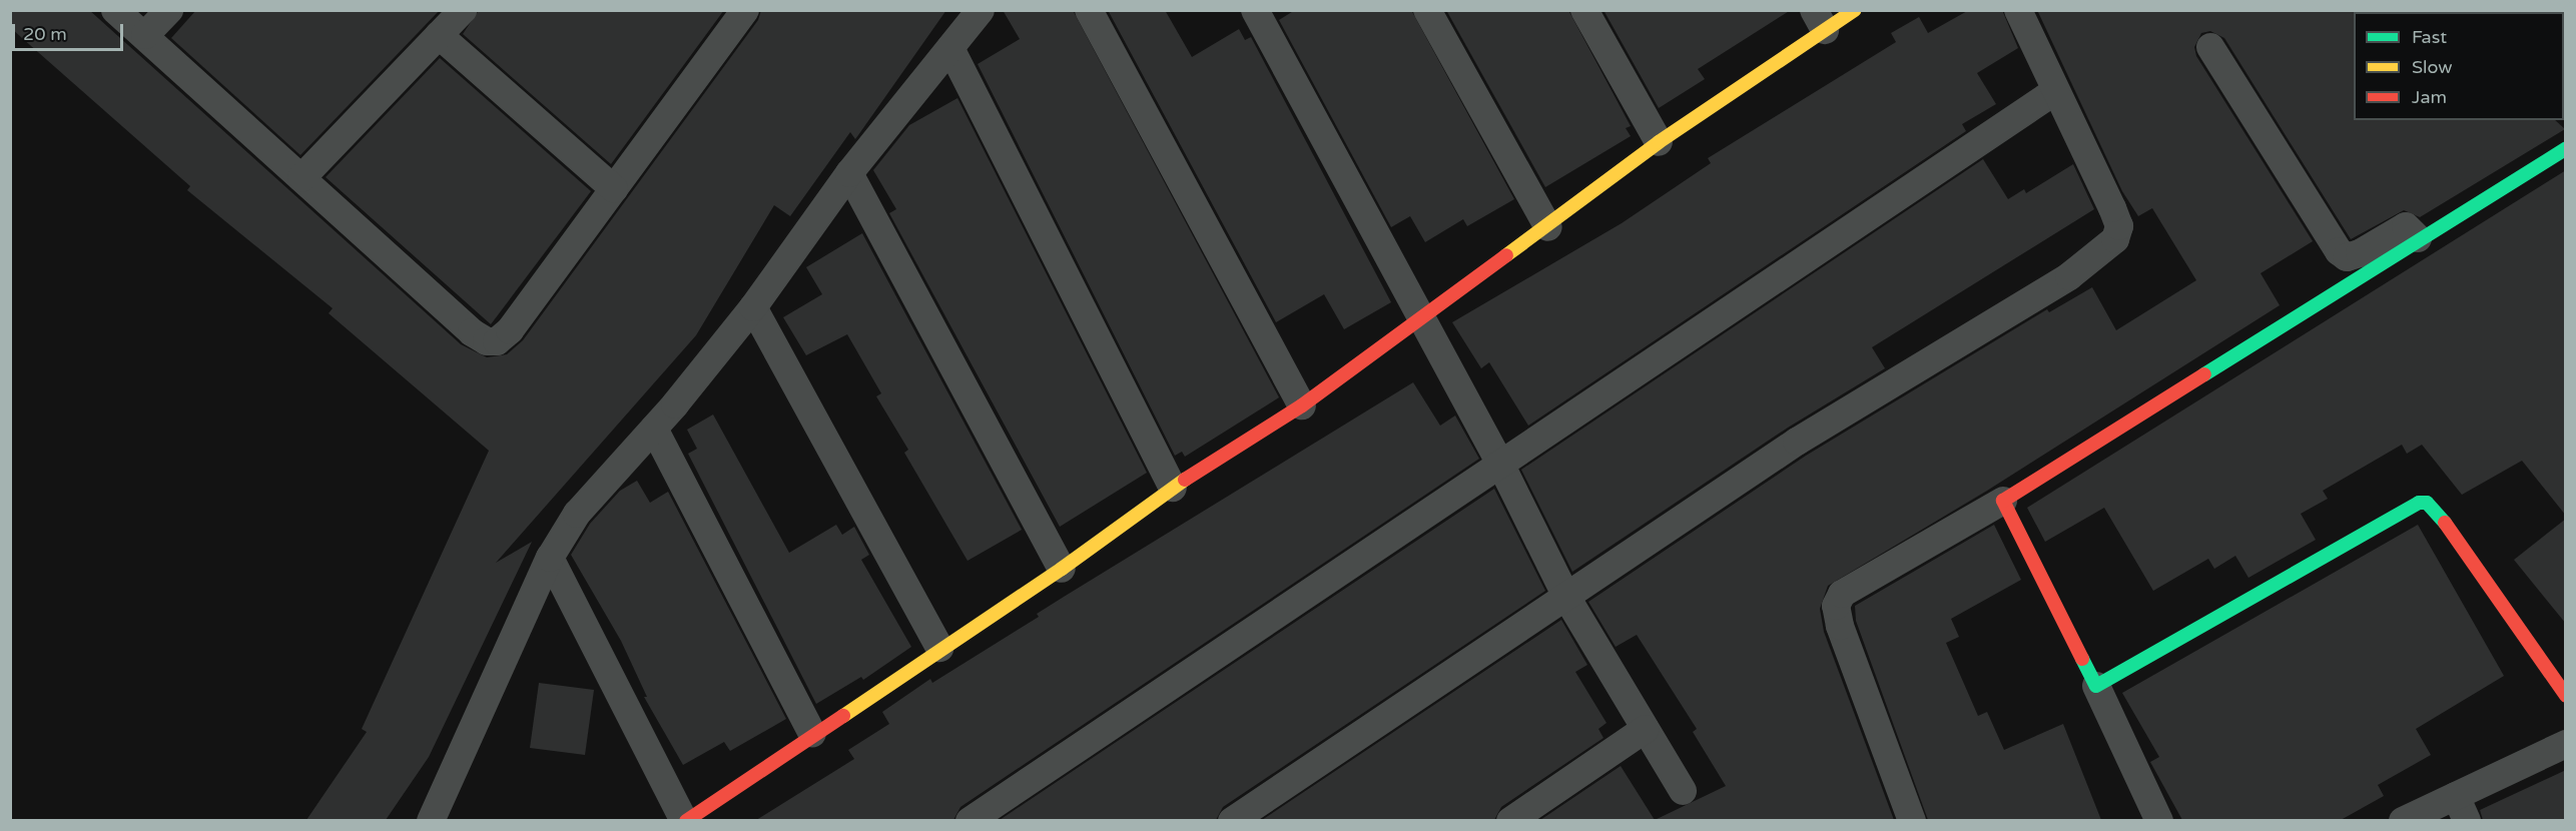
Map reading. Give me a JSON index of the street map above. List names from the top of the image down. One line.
{"legend":["Fast","Slow","Jam"],"scale_bar":"20 m"}
